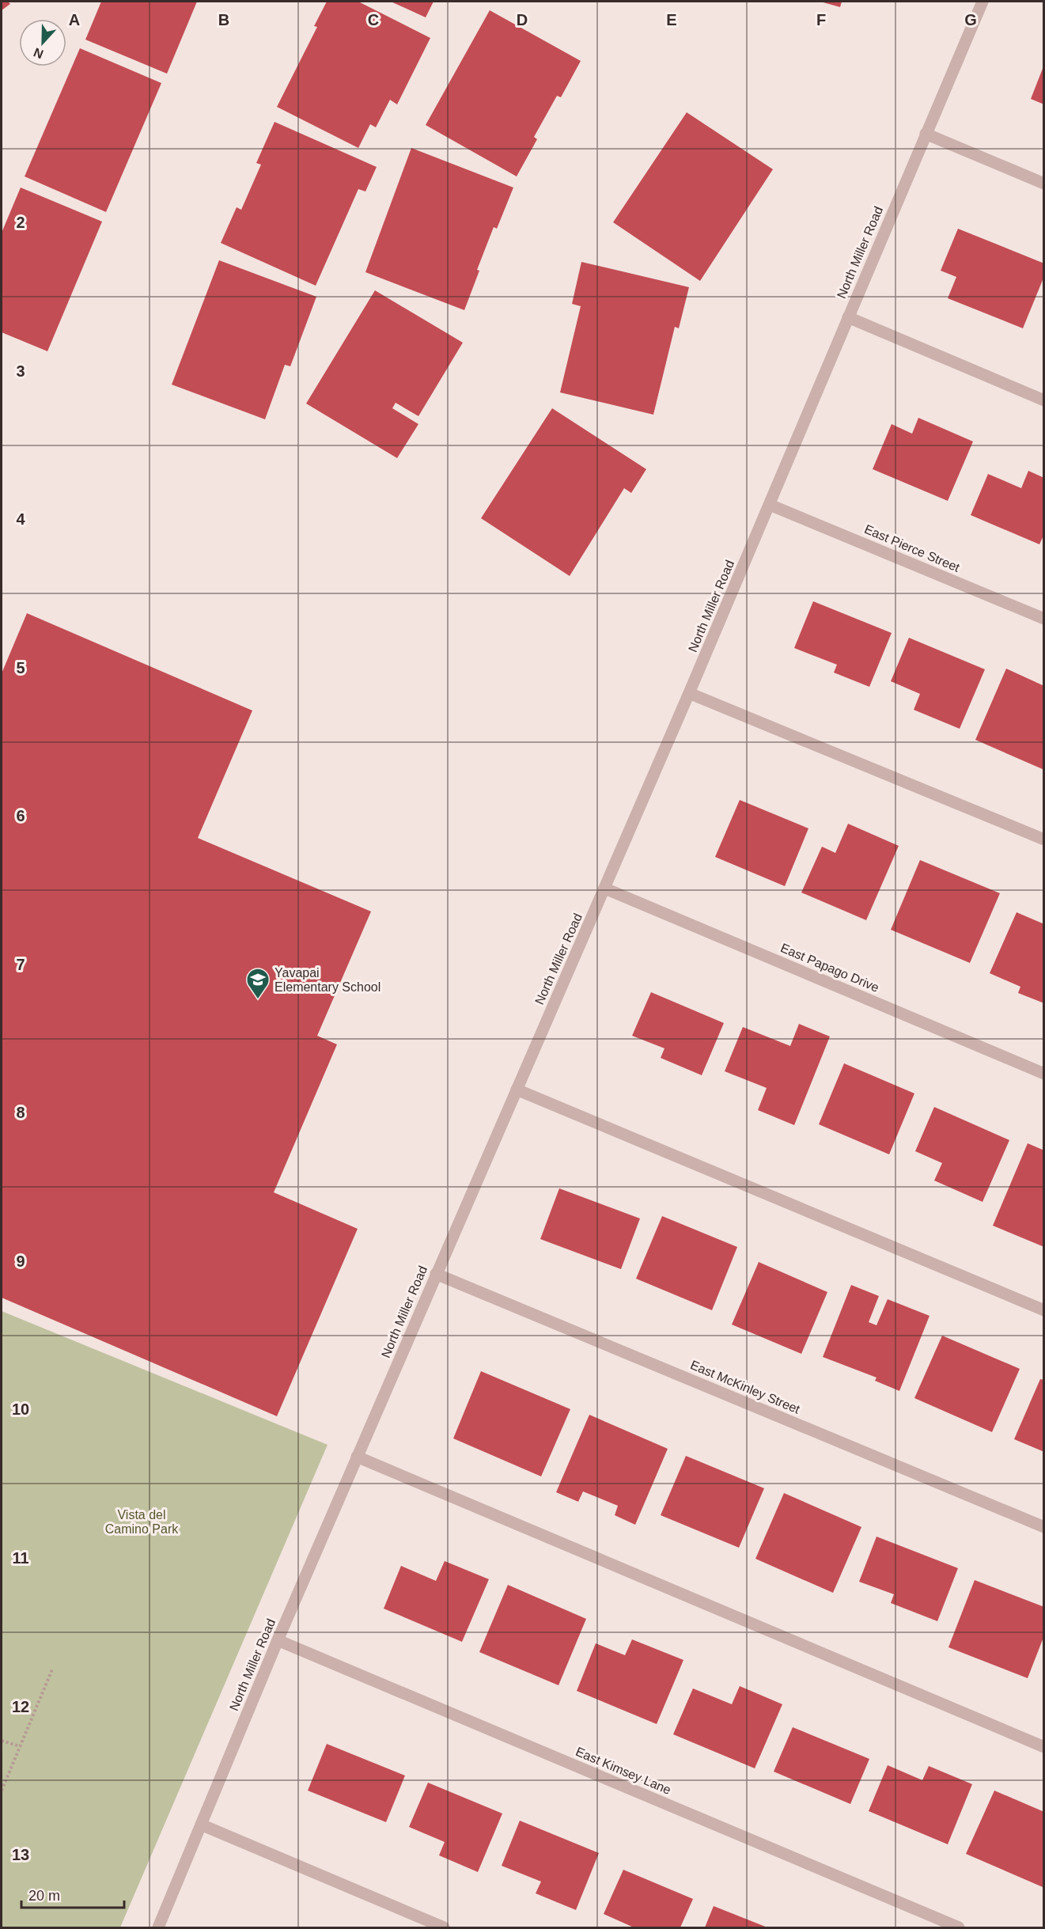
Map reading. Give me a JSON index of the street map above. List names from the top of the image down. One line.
{"streets":{"street":["North Miller Road","East Pierce Street","East Papago Drive","East McKinley Street","East Kimsey Lane"]},"crossings":[["North Miller Road","East Pierce Street"],["North Miller Road","East Papago Drive"],["North Miller Road","East McKinley Street"],["North Miller Road","East Kimsey Lane"]],"parks":["Vista del Camino Park"],"places":{"school or university":["Yavapai Elementary School"]},"scale_bar":"20 m","north":"bottom","grid":{"columns":["A","B","C","D","E","F","G"],"rows":["2","3","4","5","6","7","8","9","10","11","12","13"]}}
